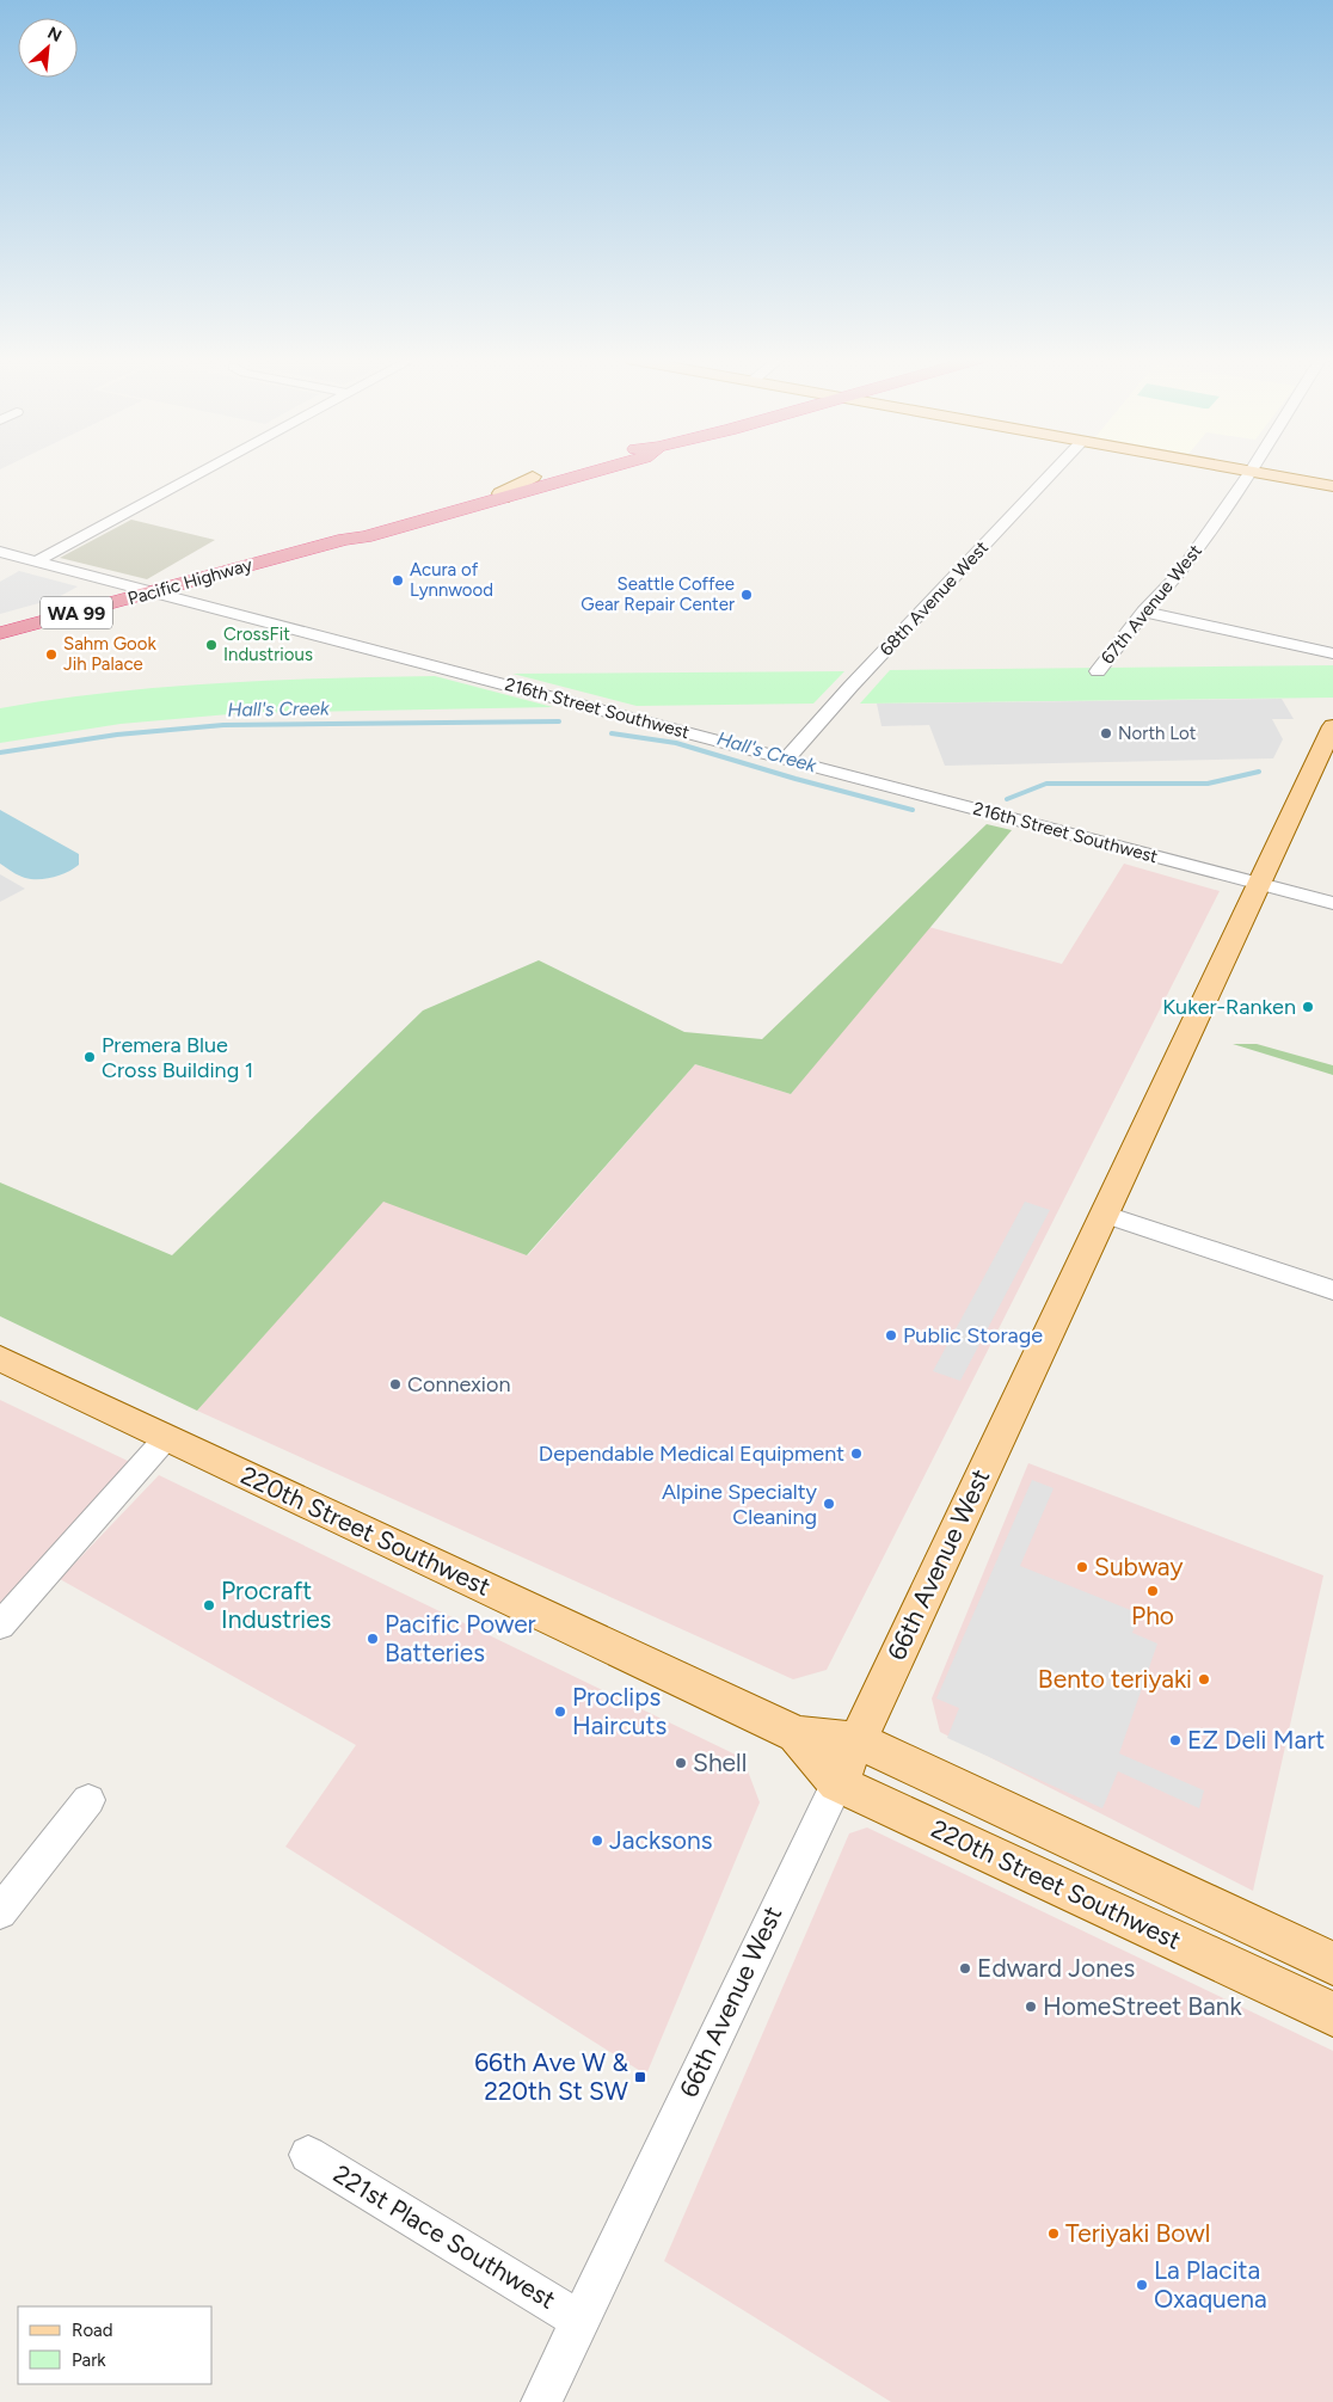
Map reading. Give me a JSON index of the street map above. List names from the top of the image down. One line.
{"streets":{"highway":["Pacific Highway","WA 99"],"main road":["220th Street Southwest","66th Avenue West"],"street":["68th Avenue West","67th Avenue West","216th Street Southwest","221st Place Southwest"]},"crossings":[["Pacific Highway","216th Street Southwest"],["68th Avenue West","216th Street Southwest"],["216th Street Southwest","66th Avenue West"],["220th Street Southwest","66th Avenue West"],["66th Avenue West","221st Place Southwest"]],"water":["Hall's Creek"],"places":{"other":["Acura of Lynnwood","Seattle Coffee Gear Repair Center","CrossFit Industrious","Sahm Gook Jih Palace","North Lot","Kuker-Ranken","Premera Blue Cross Building 1","Public Storage","Connexion","Dependable Medical Equipment","Alpine Specialty Cleaning","Subway","Pho","Procraft Industries","Pacific Power Batteries","Bento teriyaki","Proclips Haircuts","EZ Deli Mart","Shell","Jacksons","Edward Jones","HomeStreet Bank","Teriyaki Bowl","La Placita Oxaquena"],"transit":["66th Ave W & 220th St SW"]},"legend":["Road","Park"],"north":"top right"}
